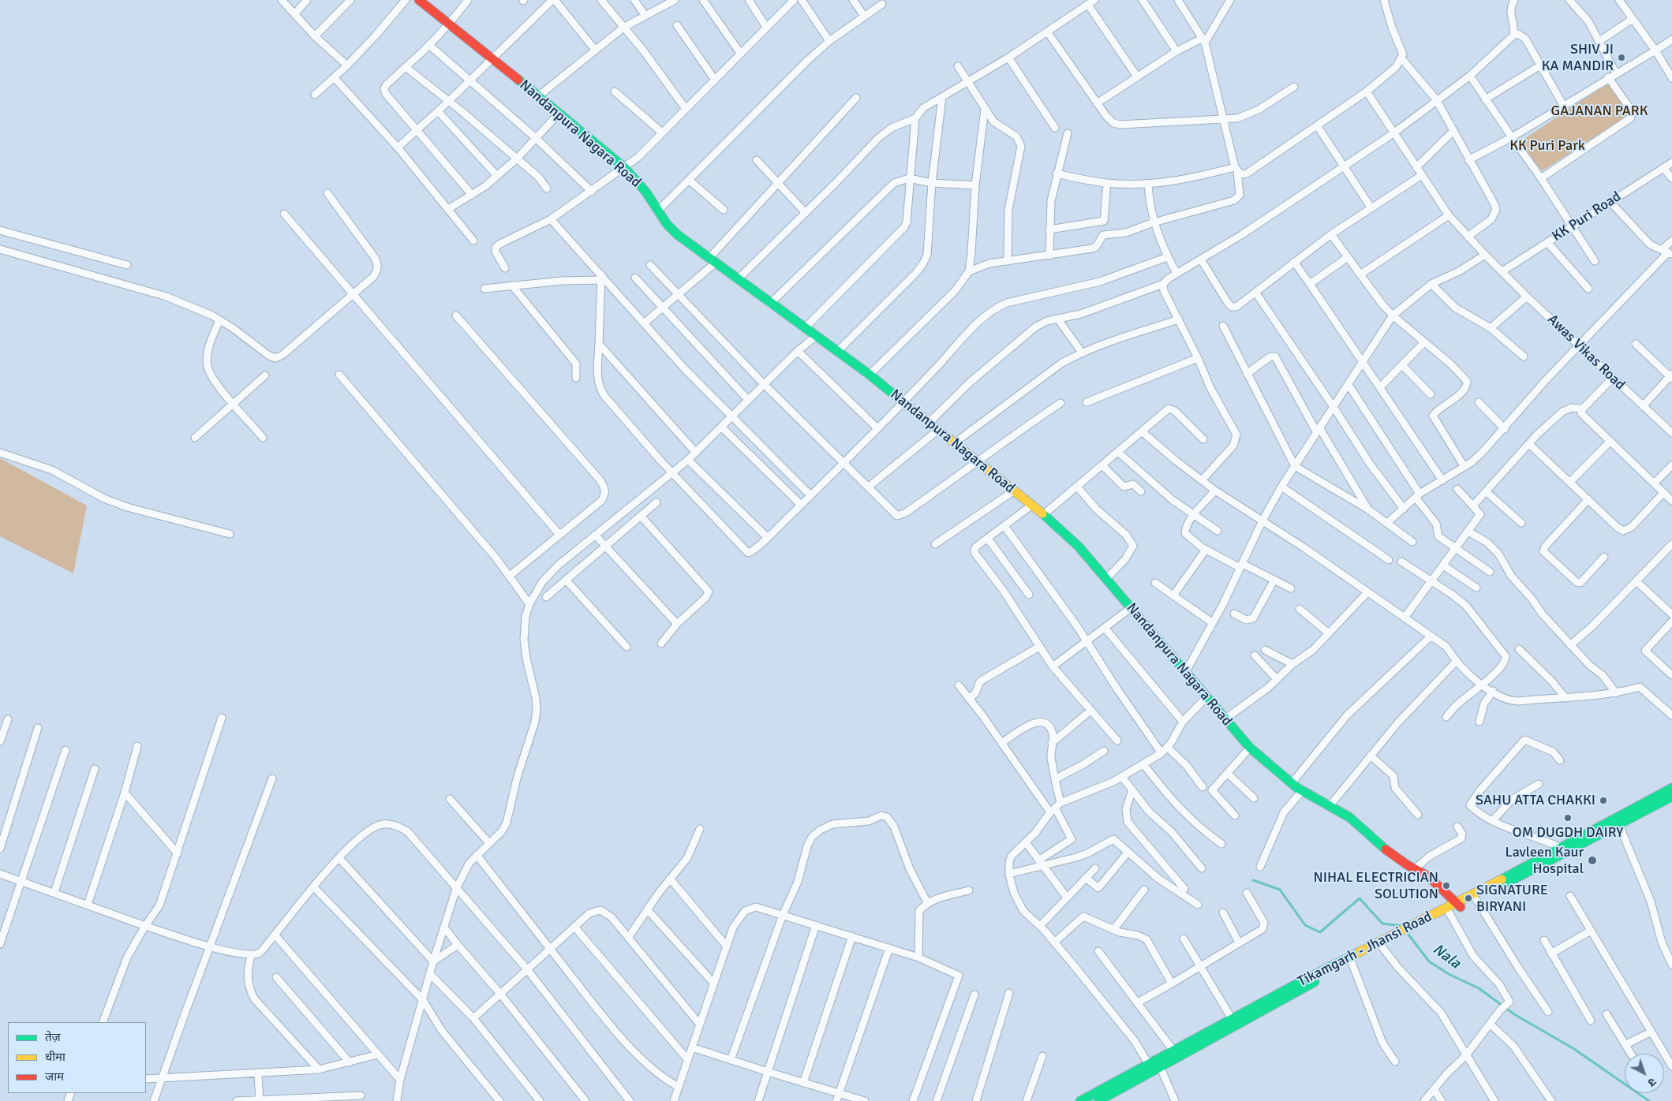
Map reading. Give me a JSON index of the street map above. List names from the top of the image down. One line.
{"streets":{"street":["Nandanpura Nagara Road","KK Puri Road","Awas Vikas Road","Tikamgarh - Jhansi Road"]},"crossings":[["Nandanpura Nagara Road","Tikamgarh - Jhansi Road"],["KK Puri Road","Awas Vikas Road"]],"water":["Nala"],"parks":["GAJANAN PARK","KK Puri Park"],"places":["SHIV JI KA MANDIR","SAHU ATTA CHAKKI","OM DUGDH DAIRY","Lavleen Kaur Hospital","NIHAL ELECTRICIAN SOLUTION","SIGNATURE BIRYANI"],"legend":["तेज़","धीमा","जाम"],"north":"bottom right"}
